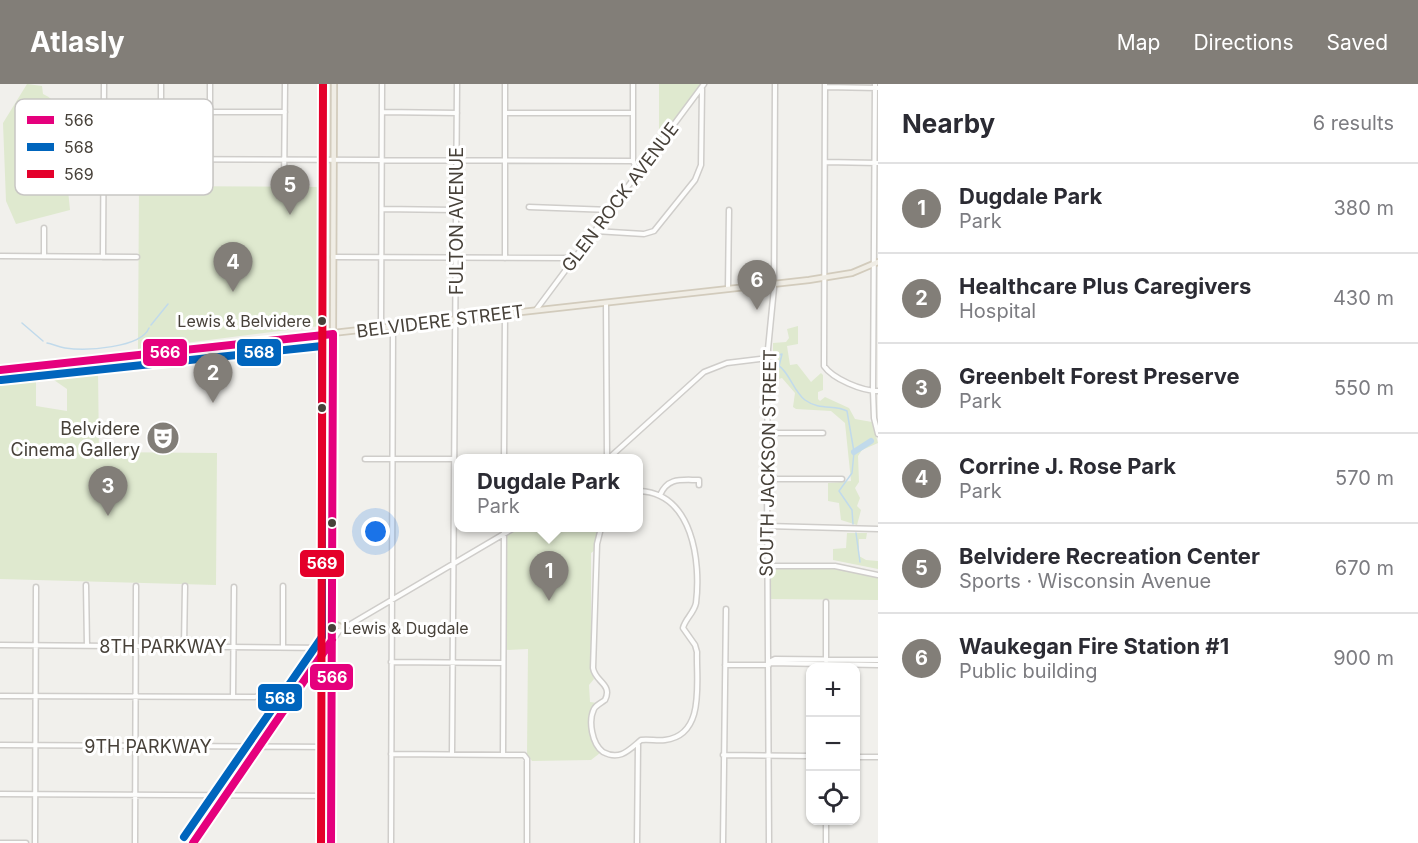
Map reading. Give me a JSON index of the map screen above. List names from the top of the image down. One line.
{"streets":{"main road":["BELVIDERE STREET"],"street":["GLEN ROCK AVENUE","FULTON AVENUE","SOUTH JACKSON STREET","8TH PARKWAY","9TH PARKWAY"]},"crossings":[["GLEN ROCK AVENUE","BELVIDERE STREET"],["FULTON AVENUE","BELVIDERE STREET"],["BELVIDERE STREET","SOUTH JACKSON STREET"]],"places":{"other":["Lewis & Belvidere","Lewis & Dugdale"],"theatre":["Belvidere Cinema Gallery"]},"lines":["transit line 569","transit line 566","transit line 568"],"legend":["566","568","569"],"page":{"header":"Atlasly","nav":["Map","Directions","Saved"],"heading":["Nearby","6 results"],"list":[{"mark":"1","name":"Dugdale Park","note":"Park","value":"380 m"},{"mark":"2","name":"Healthcare Plus Caregivers","note":"Hospital","value":"430 m"},{"mark":"3","name":"Greenbelt Forest Preserve","note":"Park","value":"550 m"},{"mark":"4","name":"Corrine J. Rose Park","note":"Park","value":"570 m"},{"mark":"5","name":"Belvidere Recreation Center","note":"Sports · Wisconsin Avenue","value":"670 m"},{"mark":"6","name":"Waukegan Fire Station #1","note":"Public building","value":"900 m"}],"pins":["5","4","6","2","3","1"],"popup":["Dugdale Park","Park"],"map_buttons":["+","−"]}}
